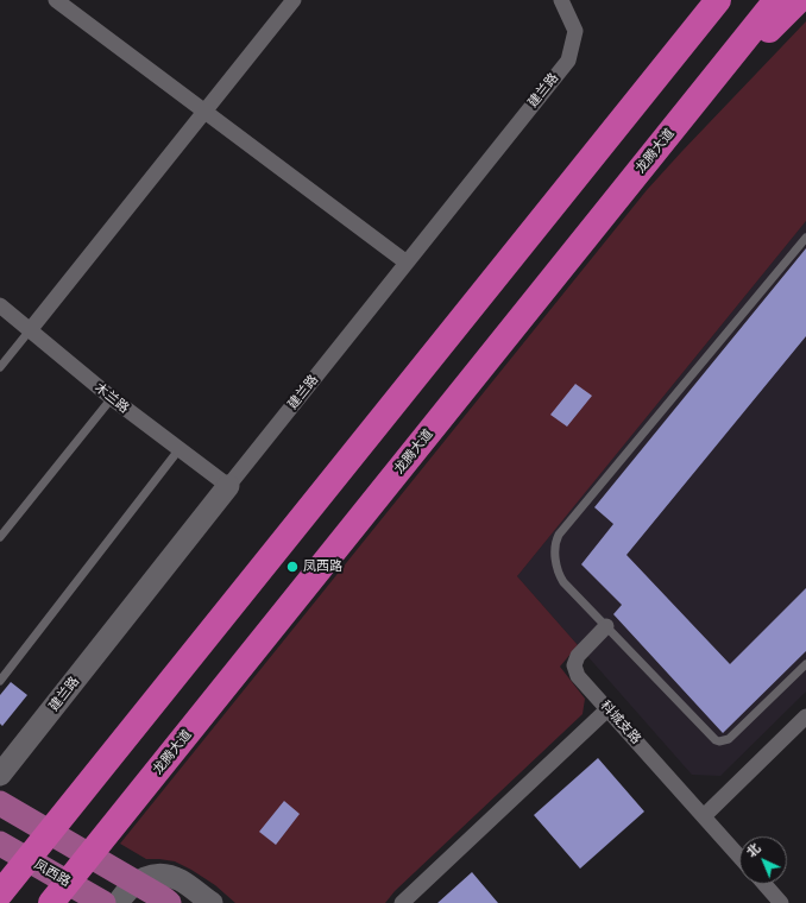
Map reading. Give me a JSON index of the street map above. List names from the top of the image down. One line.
{"streets":{"highway":["龙腾大道"],"main road":["凤西路"],"street":["建兰路","木兰路","科城支路"]},"crossings":[["建兰路","木兰路"]],"places":["凤西路"],"north":"top left"}
